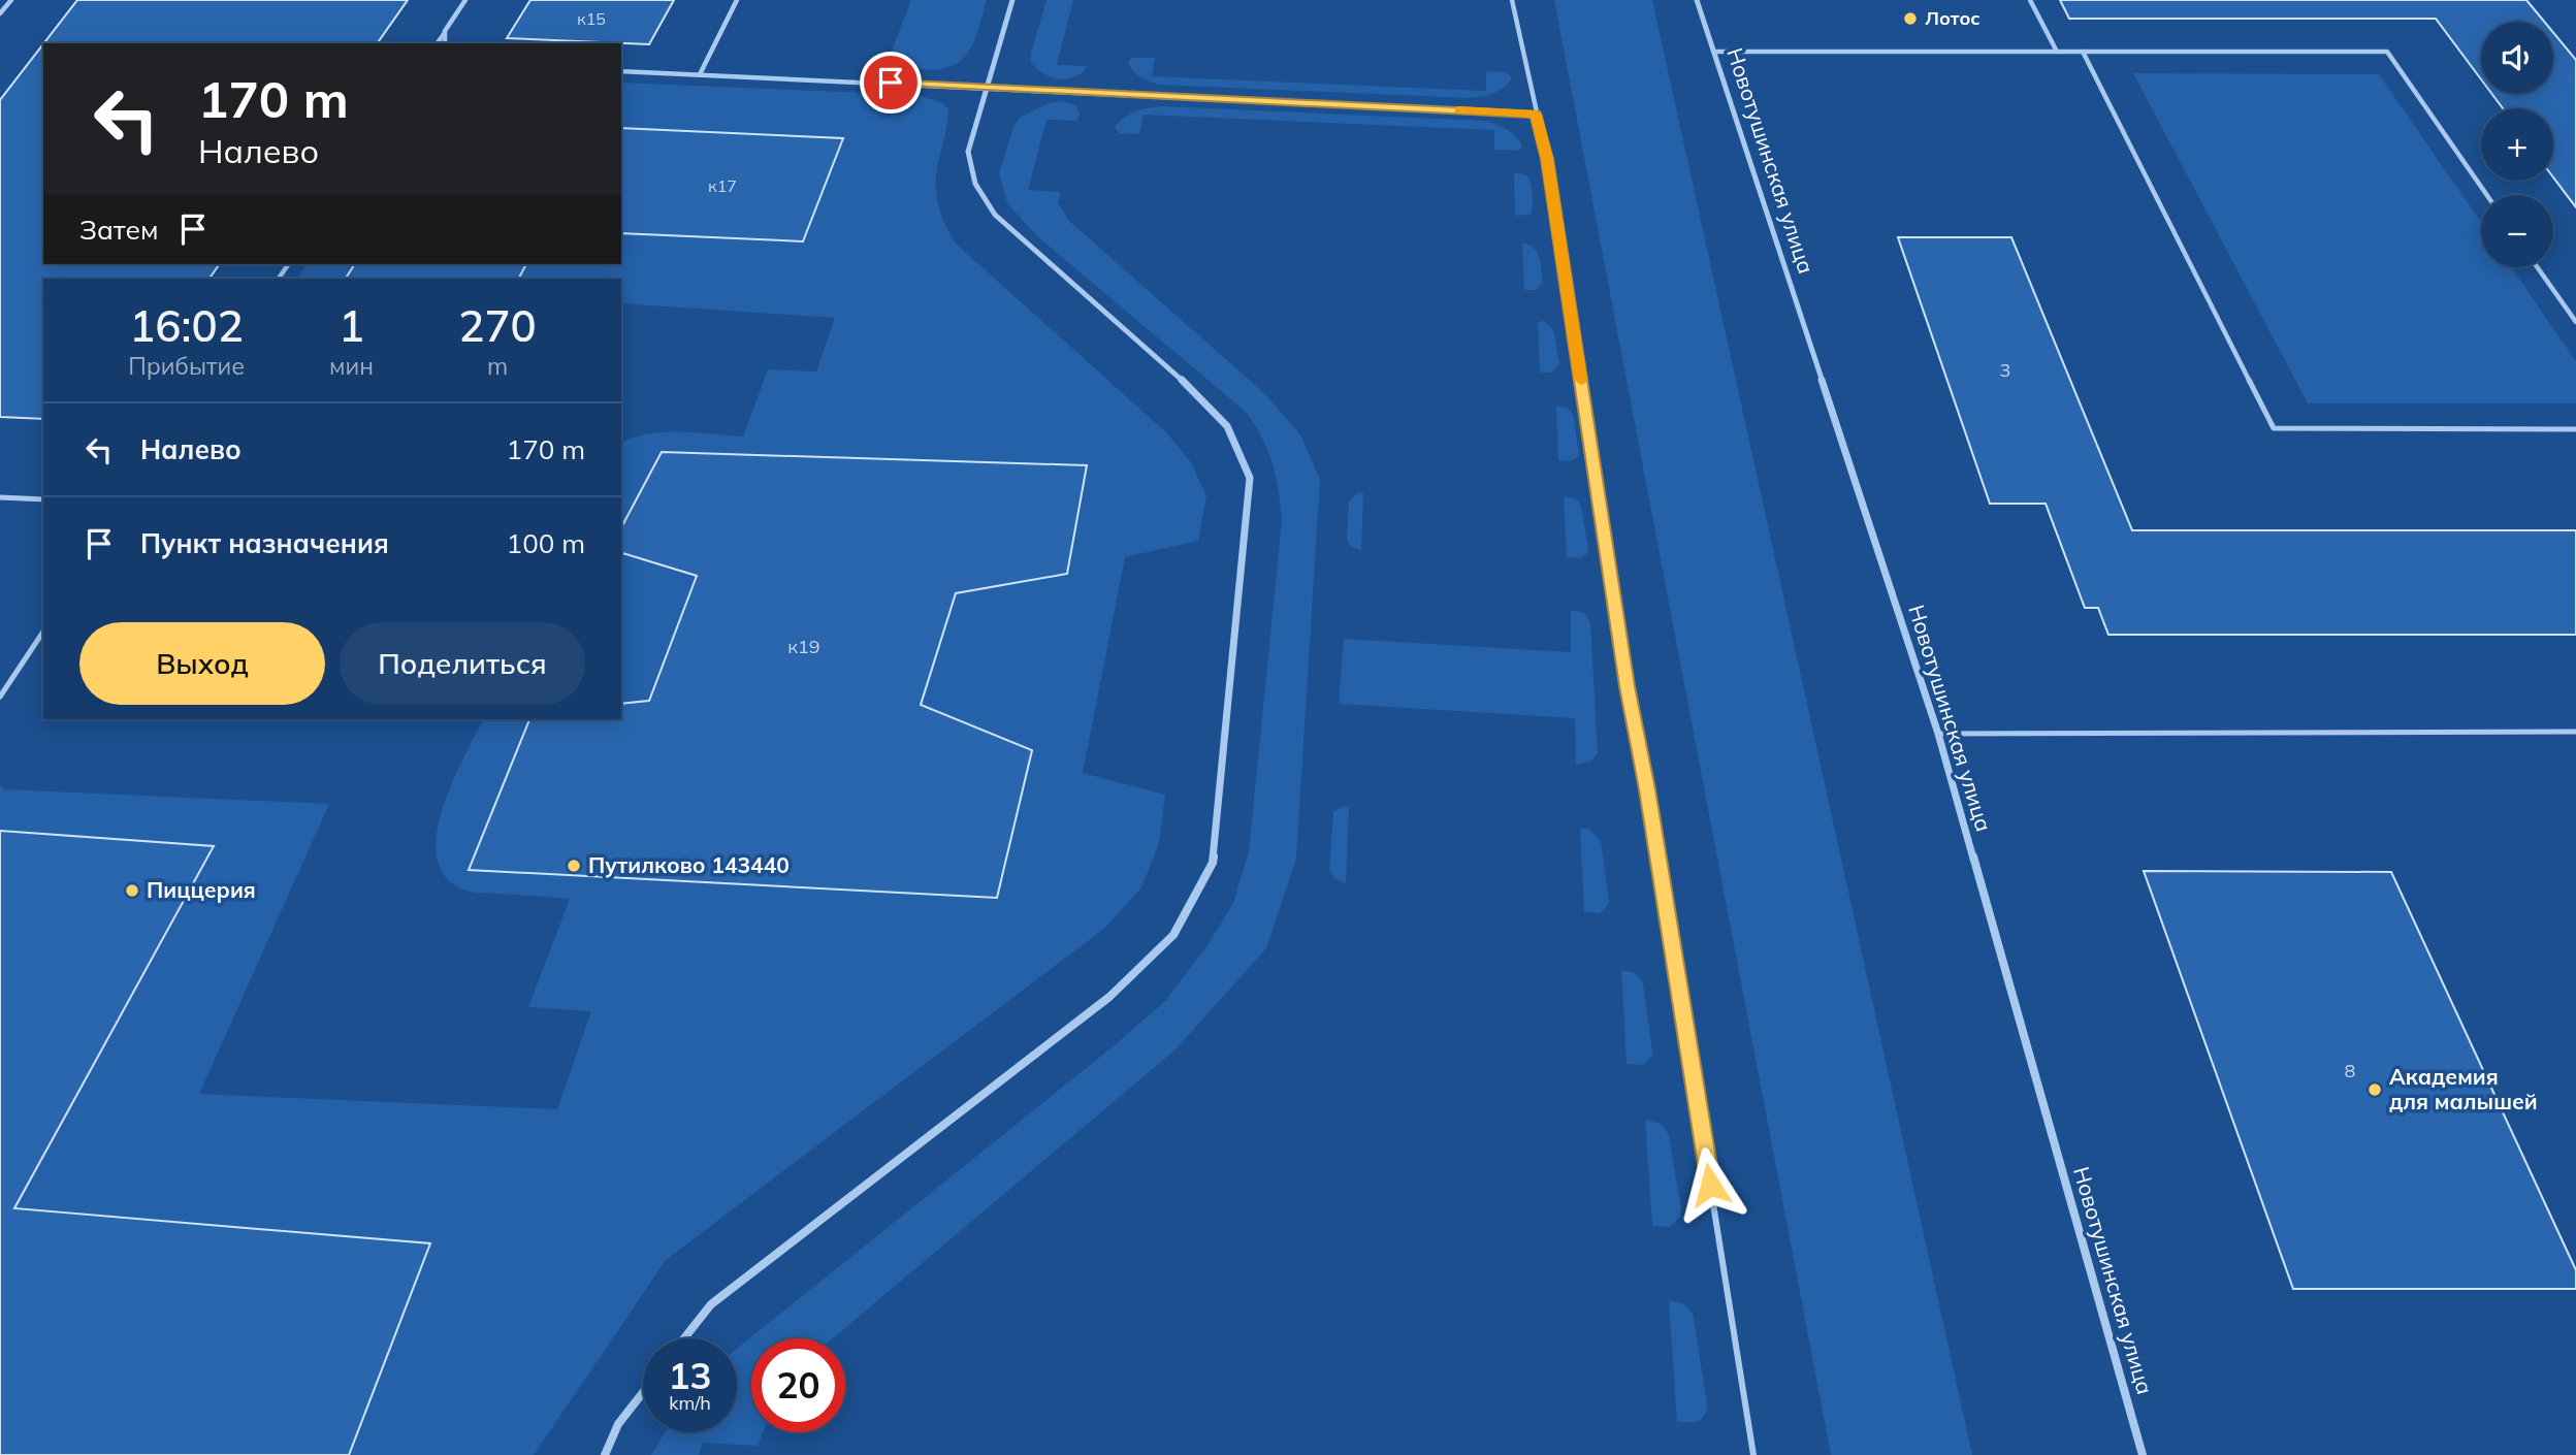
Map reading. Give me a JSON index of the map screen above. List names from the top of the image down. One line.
{"streets":{"street":["Новотушинская улица"]},"places":["Лотос","Путилково 143440","Пиццерия","Академия для малышей"],"house_numbers":["к15","к17","3","к19","8"],"page":{"map_buttons":["+","−"],"turn":["170 m","Налево"],"then":"Затем","eta":["16:02","Прибытие","1","мин","270","m"],"list":[{"name":"Налево","value":"170 m"},{"name":"Пункт назначения","value":"100 m"}],"buttons":["Выход","Поделиться"],"speed":"13 km/h","limit":"20"}}
